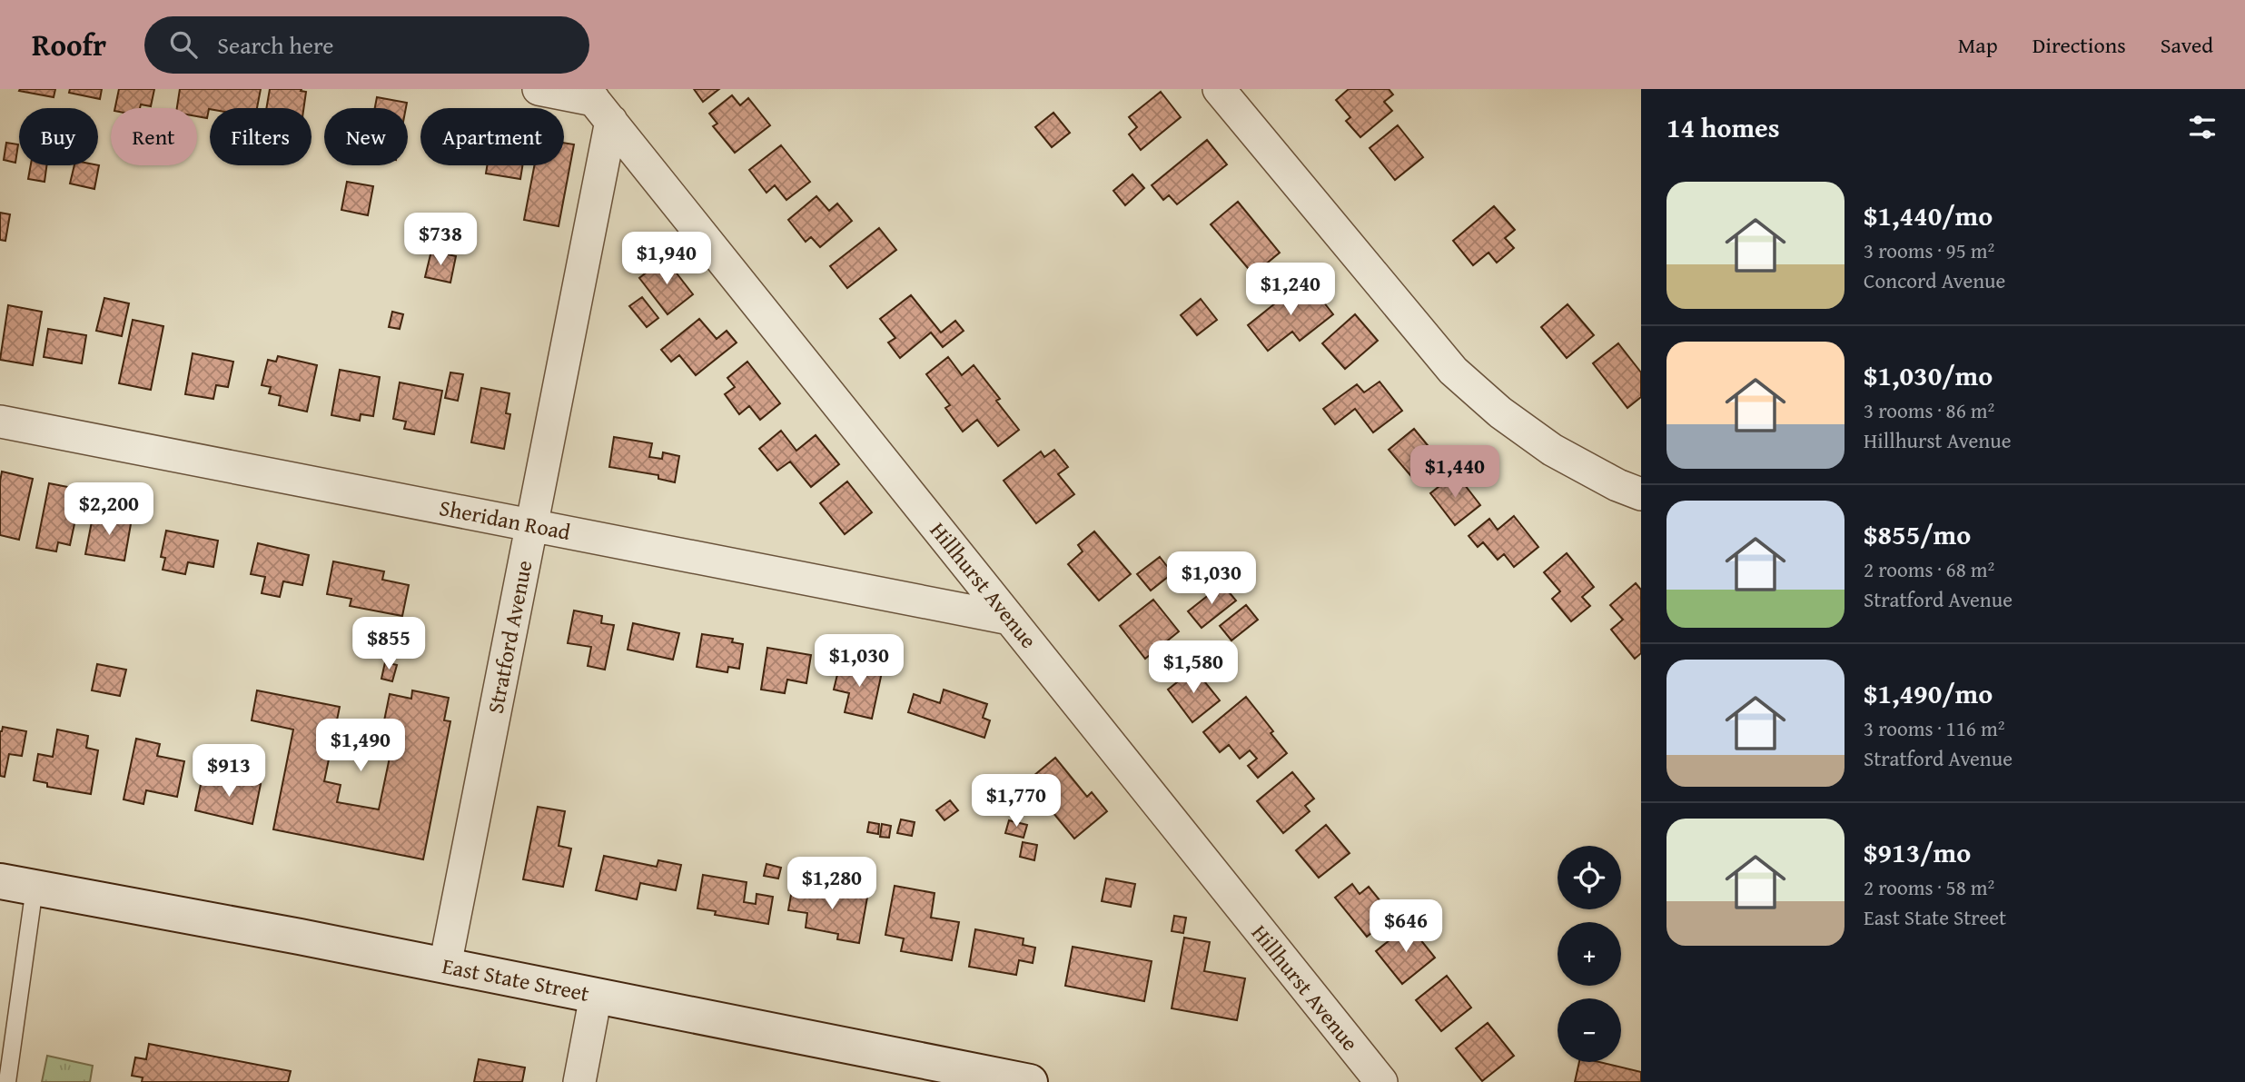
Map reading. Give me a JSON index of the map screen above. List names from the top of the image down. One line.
{"streets":{"street":["Sheridan Road","Hillhurst Avenue","Stratford Avenue","East State Street"]},"crossings":[["Sheridan Road","Hillhurst Avenue"],["Sheridan Road","Stratford Avenue"],["Hillhurst Avenue","Stratford Avenue"],["Stratford Avenue","East State Street"]],"page":{"header":"Roofr","search":"Search here","nav":["Map","Directions","Saved"],"heading":"14 homes","chip":["Buy","Rent","Filters","New","Apartment"],"list":[{"name":"$1,440/mo","note":"3 rooms · 95 m² · Concord Avenue"},{"name":"$1,030/mo","note":"3 rooms · 86 m² · Hillhurst Avenue"},{"name":"$855/mo","note":"2 rooms · 68 m² · Stratford Avenue"},{"name":"$1,490/mo","note":"3 rooms · 116 m² · Stratford Avenue"},{"name":"$913/mo","note":"2 rooms · 58 m² · East State Street"}],"price":["$738","$1,940","$1,240","$1,440","$2,200","$1,030","$855","$1,030","$1,580","$1,490","$913","$1,770","$1,280","$646"],"map_buttons":["+","−"]}}
